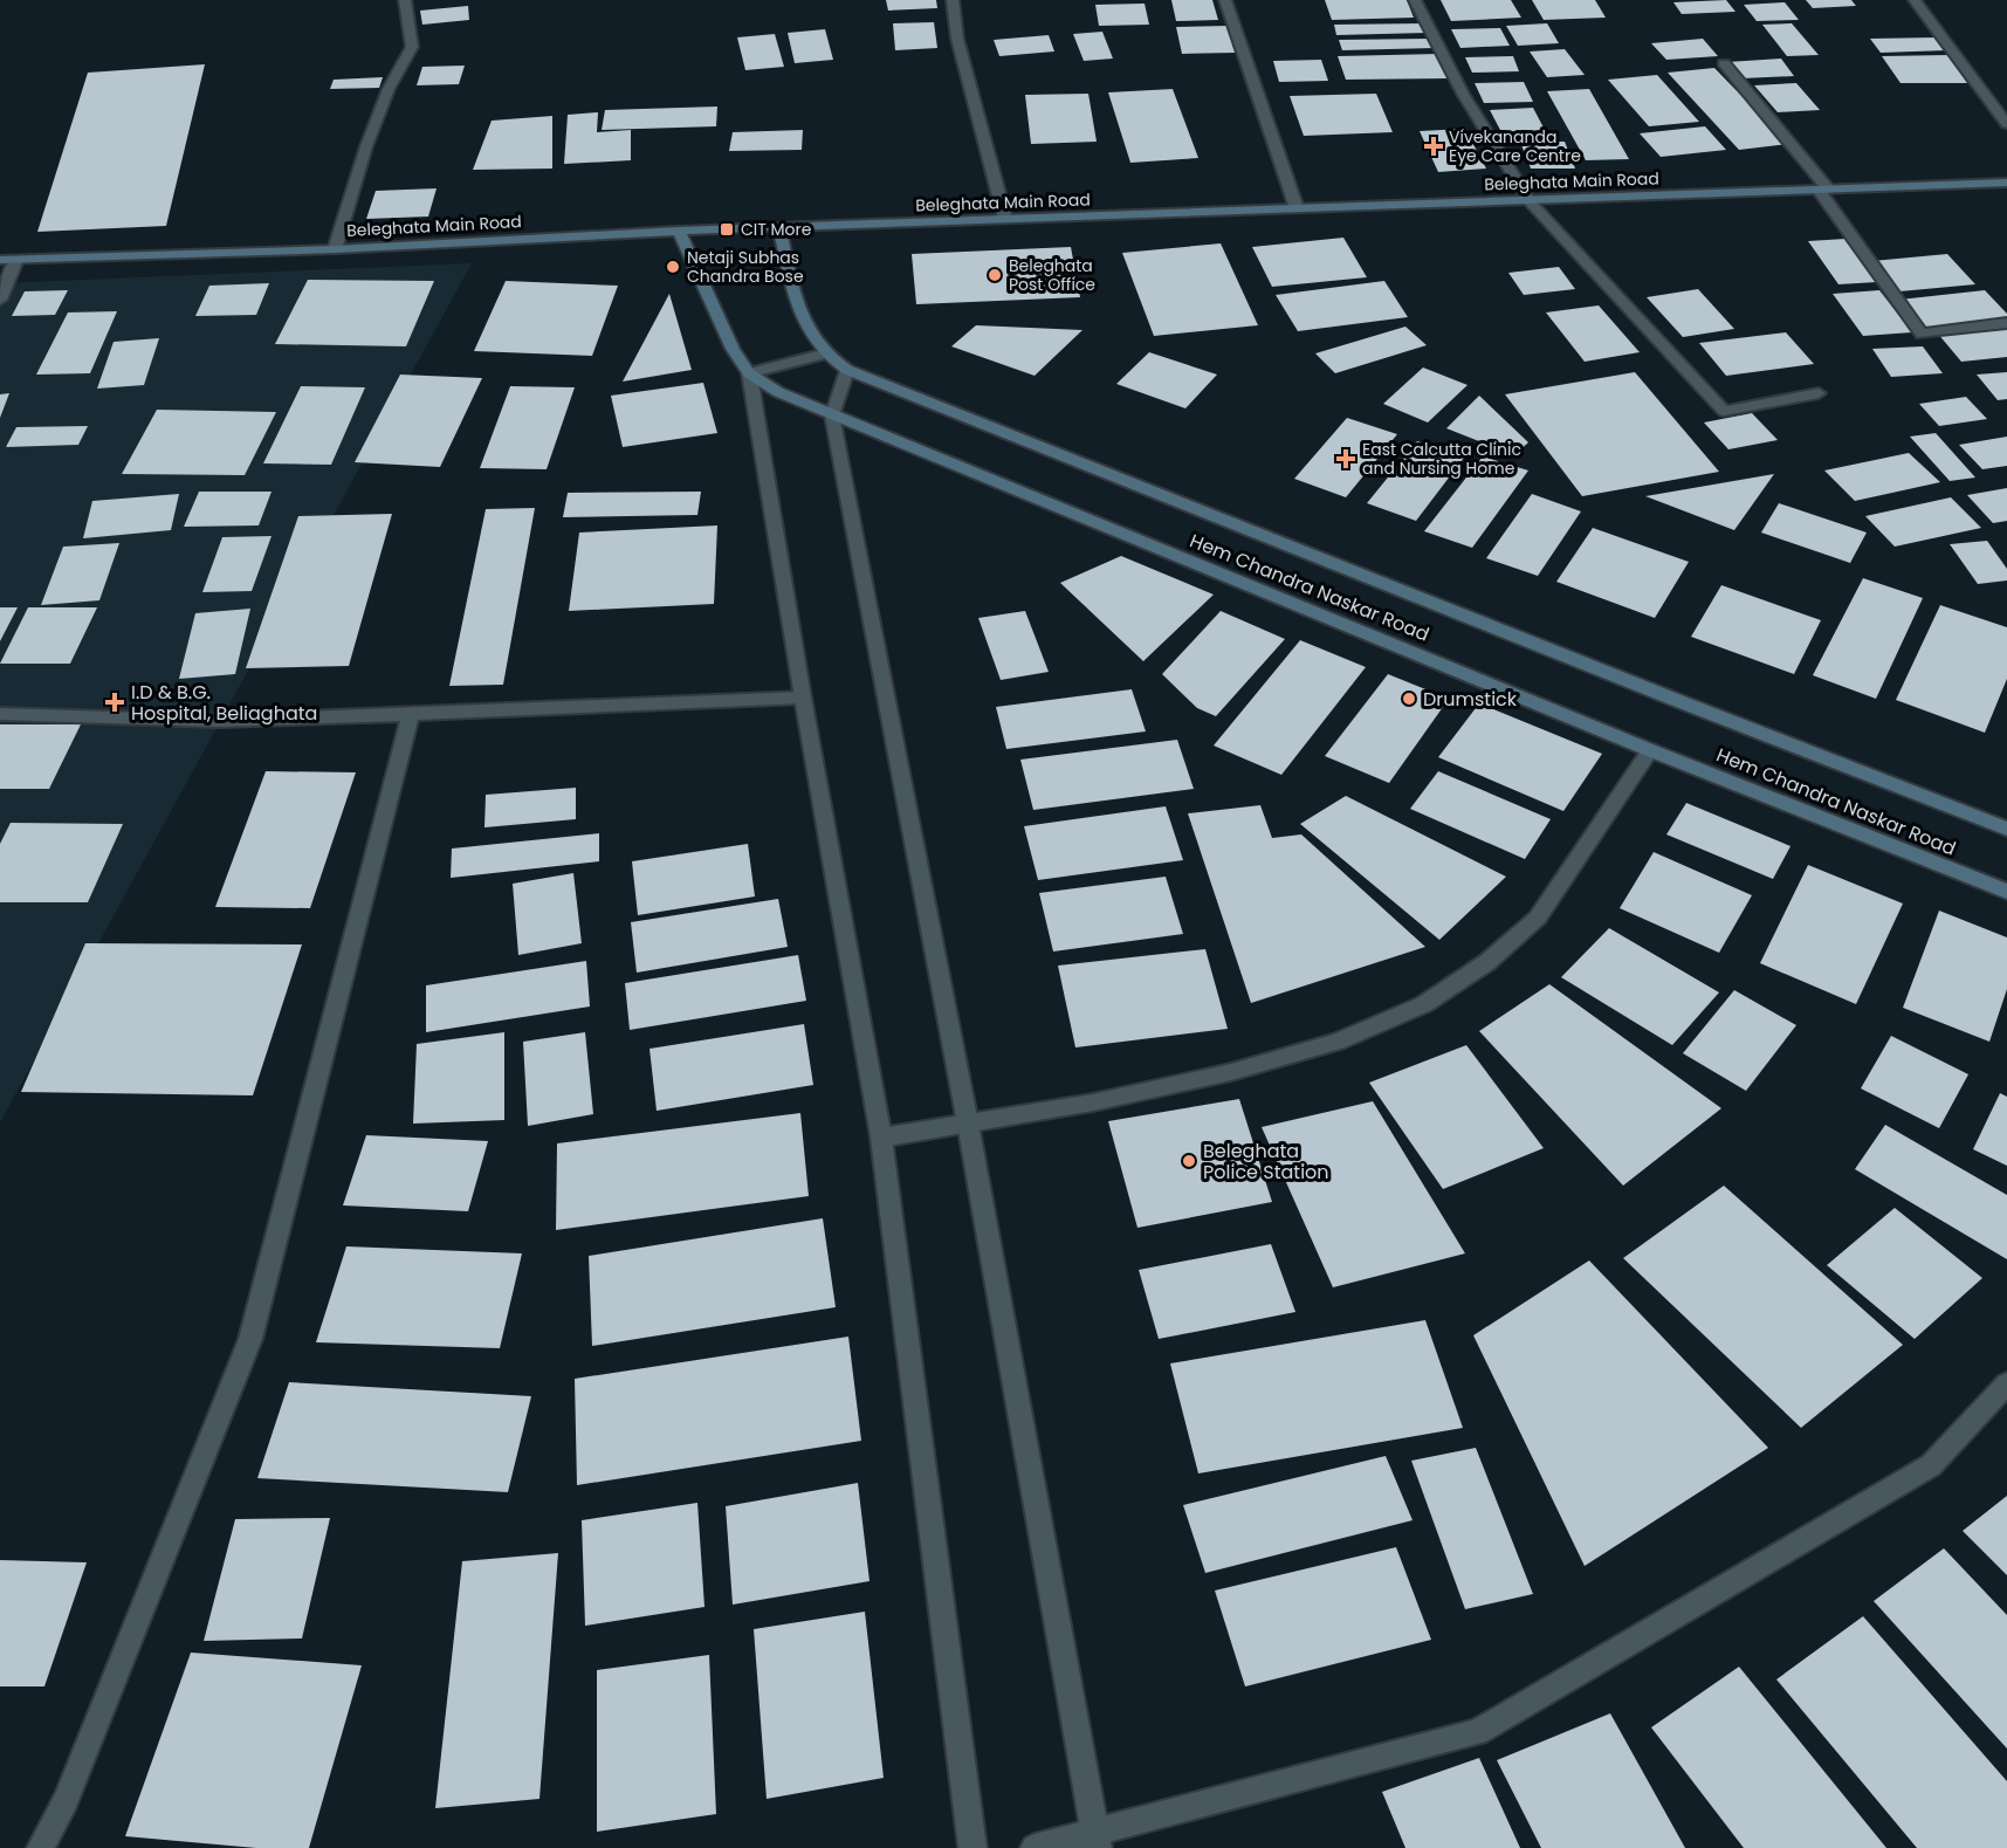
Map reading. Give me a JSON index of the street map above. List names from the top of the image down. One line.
{"streets":{"main road":["Beleghata Main Road","Hem Chandra Naskar Road"]},"crossings":[["Beleghata Main Road","Hem Chandra Naskar Road"]],"places":{"health":["Vivekananda Eye Care Centre","East Calcutta Clinic and Nursing Home","I.D & B.G. Hospital, Beliaghata"],"transit":["CIT More"],"other":["Netaji Subhas Chandra Bose","Beleghata Post Office","Drumstick","Beleghata Police Station"]}}
